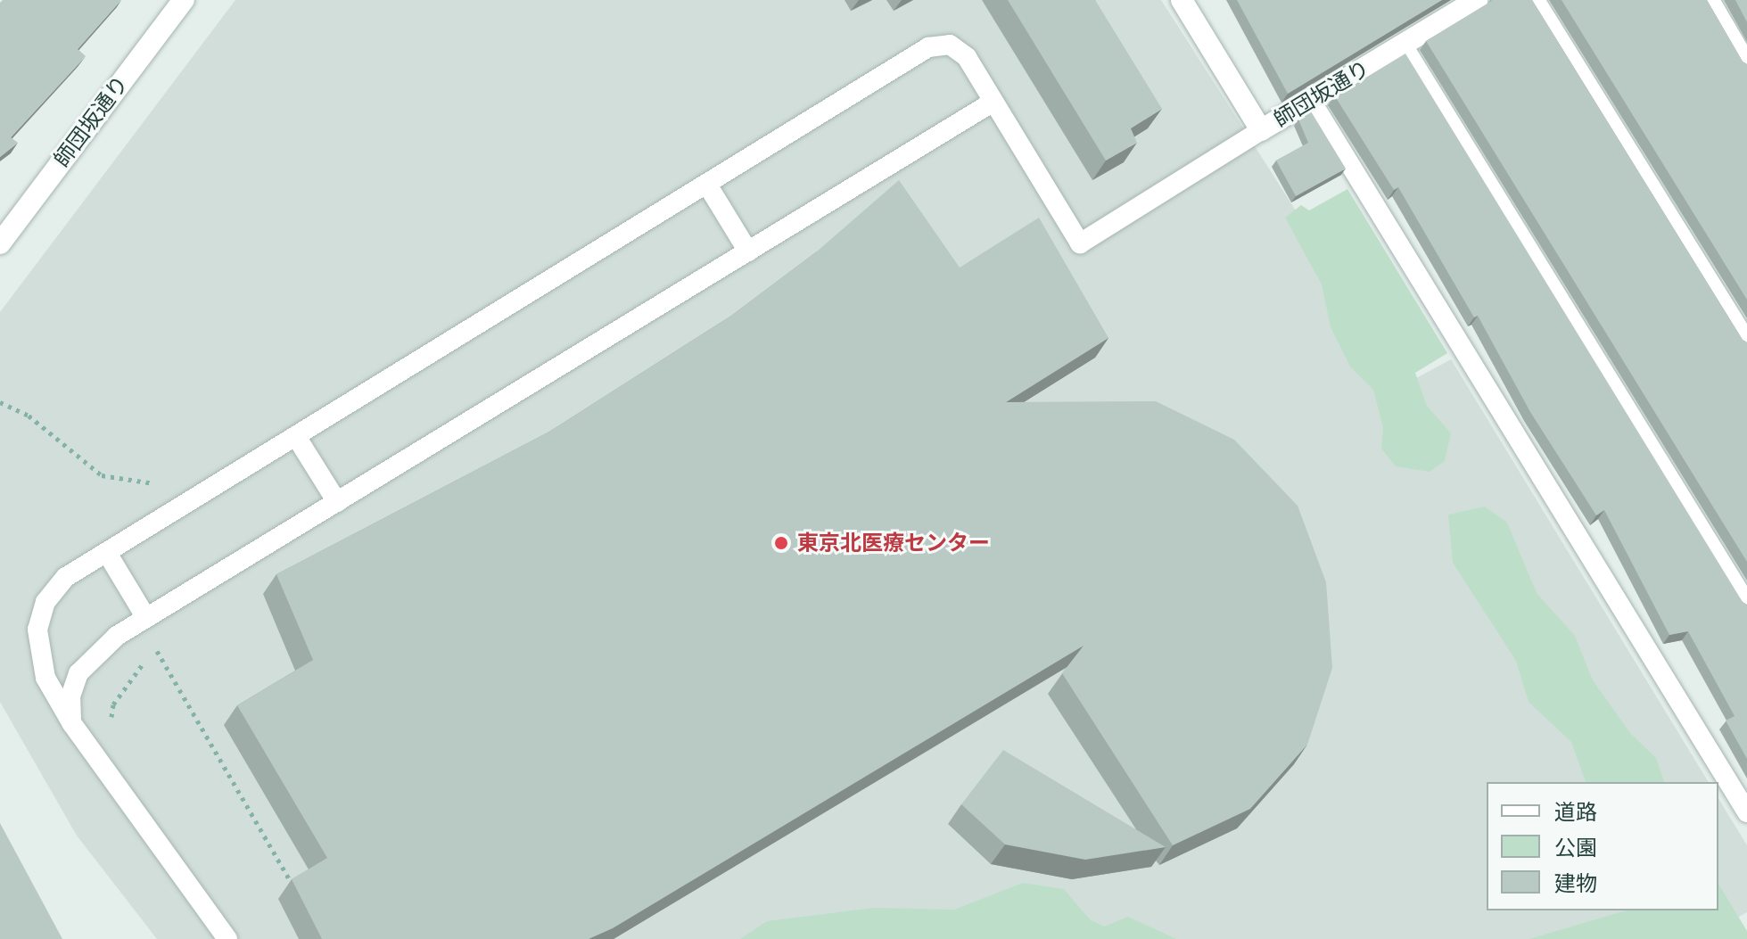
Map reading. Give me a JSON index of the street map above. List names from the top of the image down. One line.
{"streets":{"street":["師団坂通り"]},"places":["東京北医療センター"],"legend":["道路","公園","建物"]}
